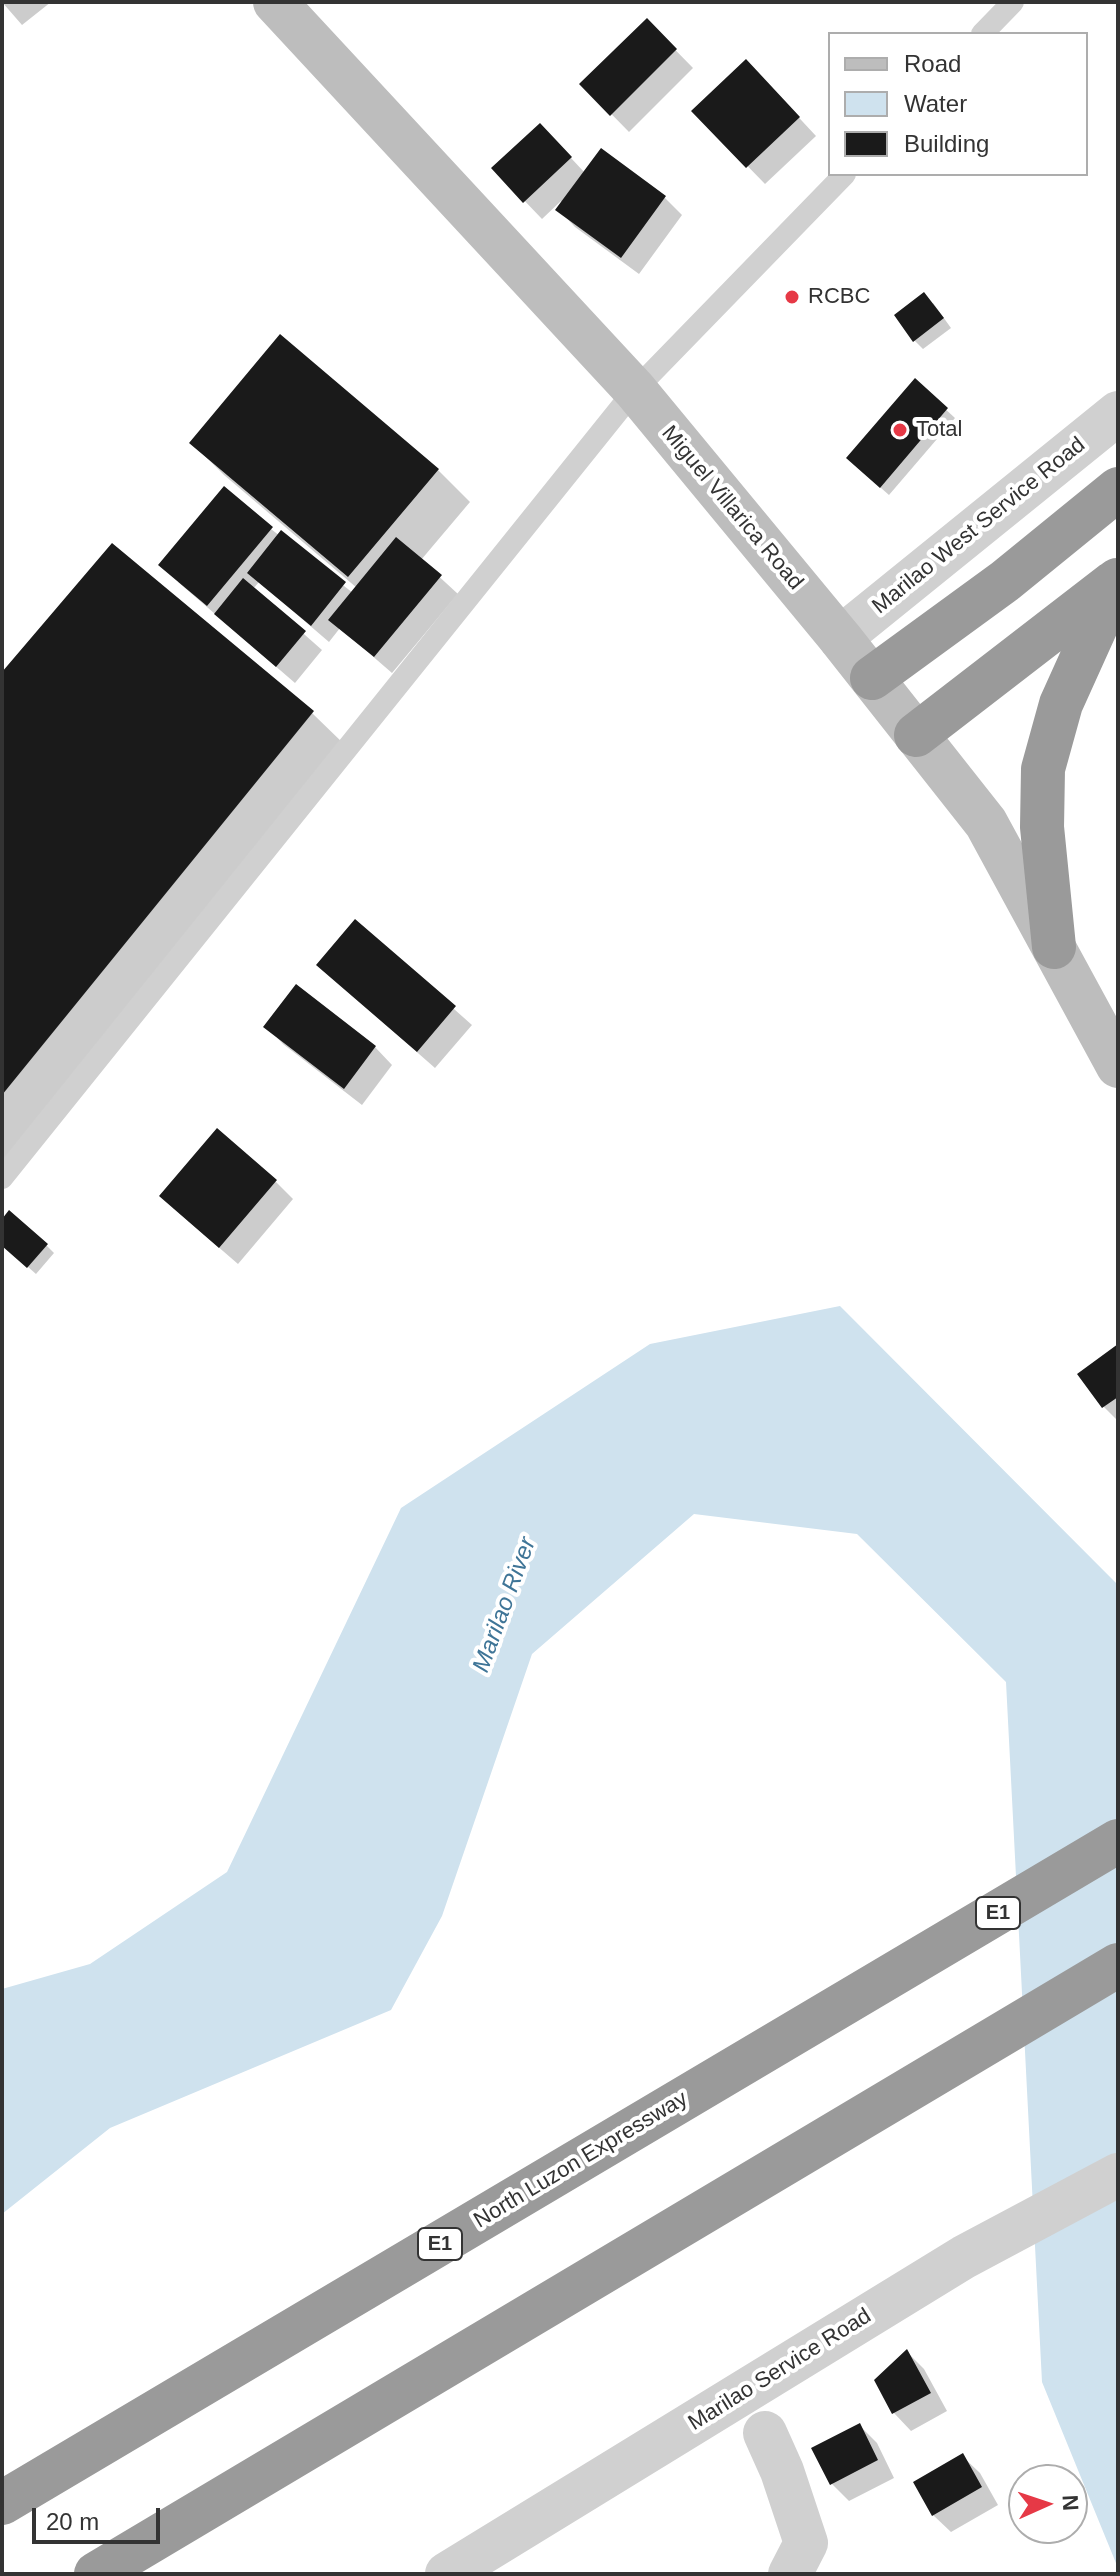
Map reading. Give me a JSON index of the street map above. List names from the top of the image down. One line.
{"streets":{"highway":["E1","North Luzon Expressway"],"main road":["Miguel Villarica Road"],"street":["Marilao West Service Road","Marilao Service Road"]},"crossings":[["Miguel Villarica Road","Marilao West Service Road"]],"water":["Marilao River"],"places":["RCBC","Total"],"legend":["Road","Water","Building"],"scale_bar":"20 m","north":"right"}
